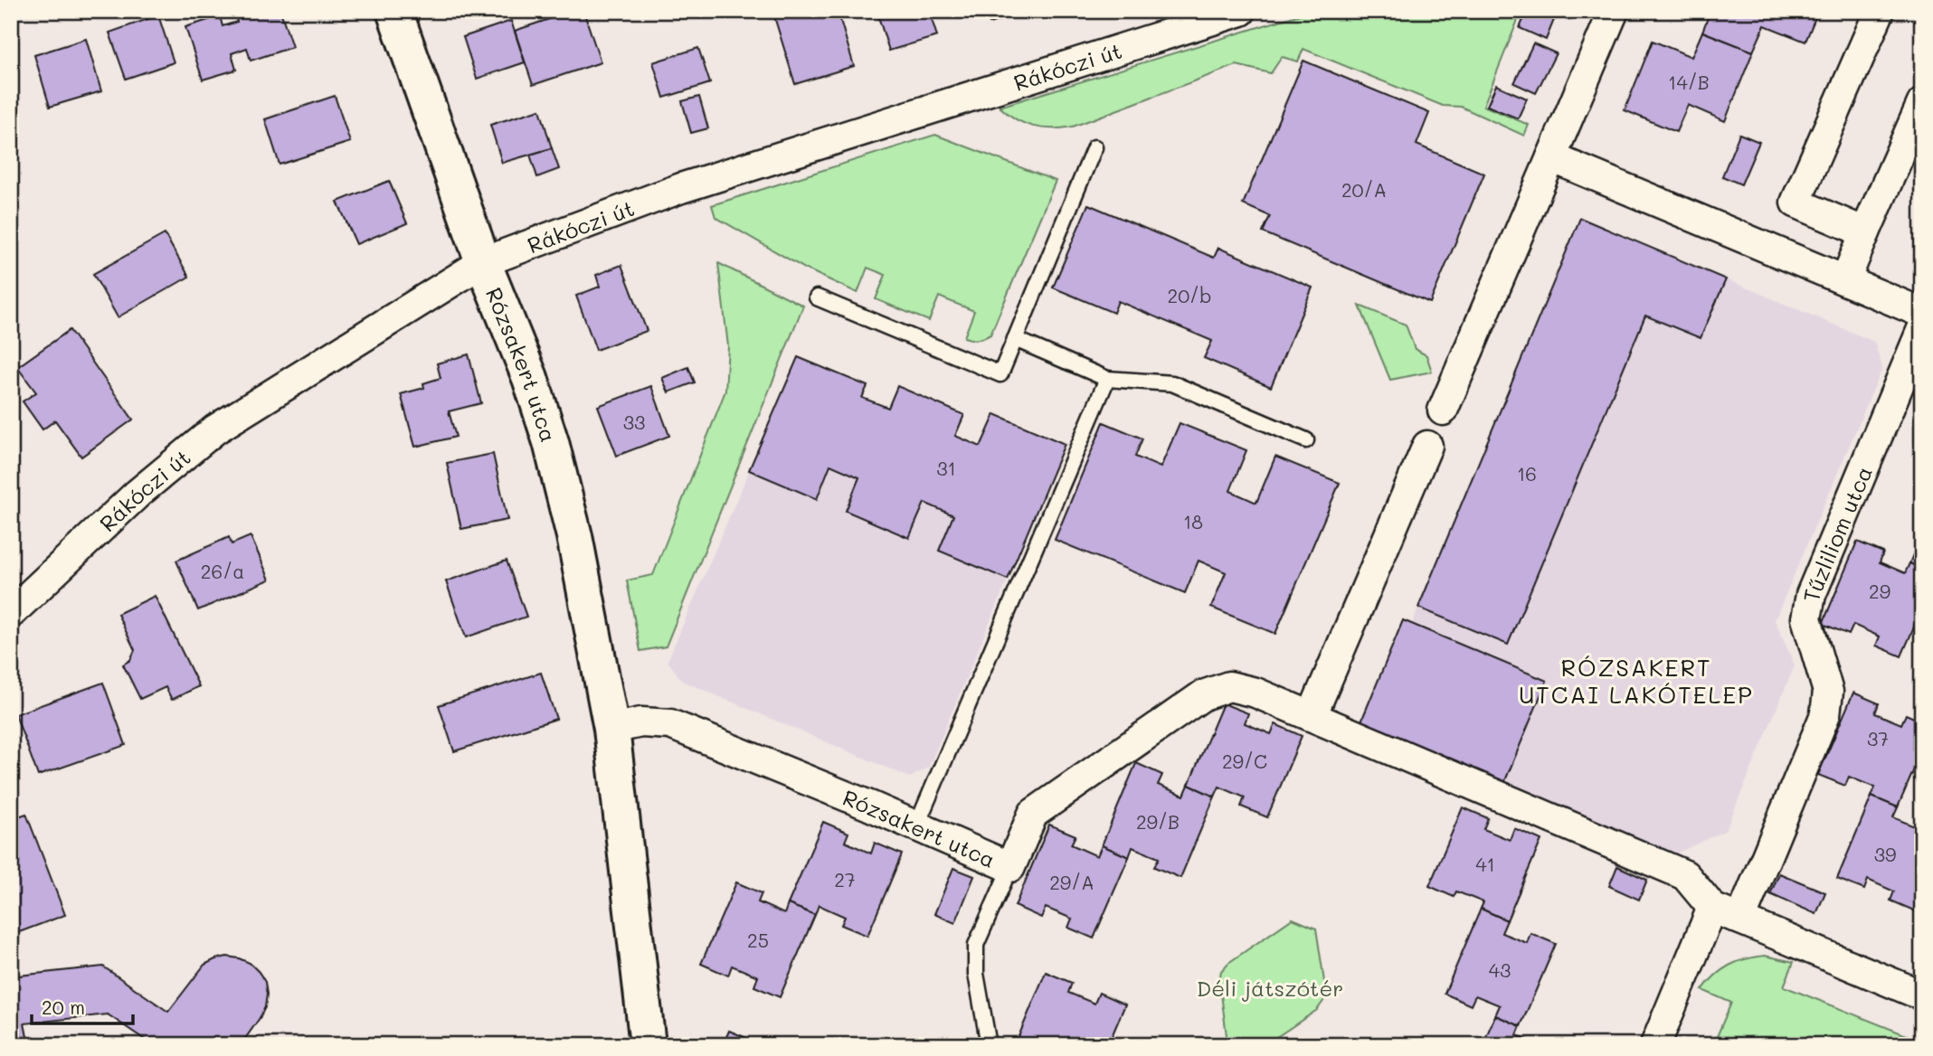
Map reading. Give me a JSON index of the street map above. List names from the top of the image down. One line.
{"streets":{"street":["Rákóczi út","Rózsakert utca","Tűzliliom utca"]},"crossings":[["Rákóczi út","Rózsakert utca"]],"districts":["RÓZSAKERT UTCAI LAKÓTELEP"],"parks":["Déli játszótér"],"house_numbers":["14/B","20/A","20/b","33","31","16","18","26/a","29","37","29/C","29/B","39","41","27","29/A","25","43"],"scale_bar":"20 m"}
